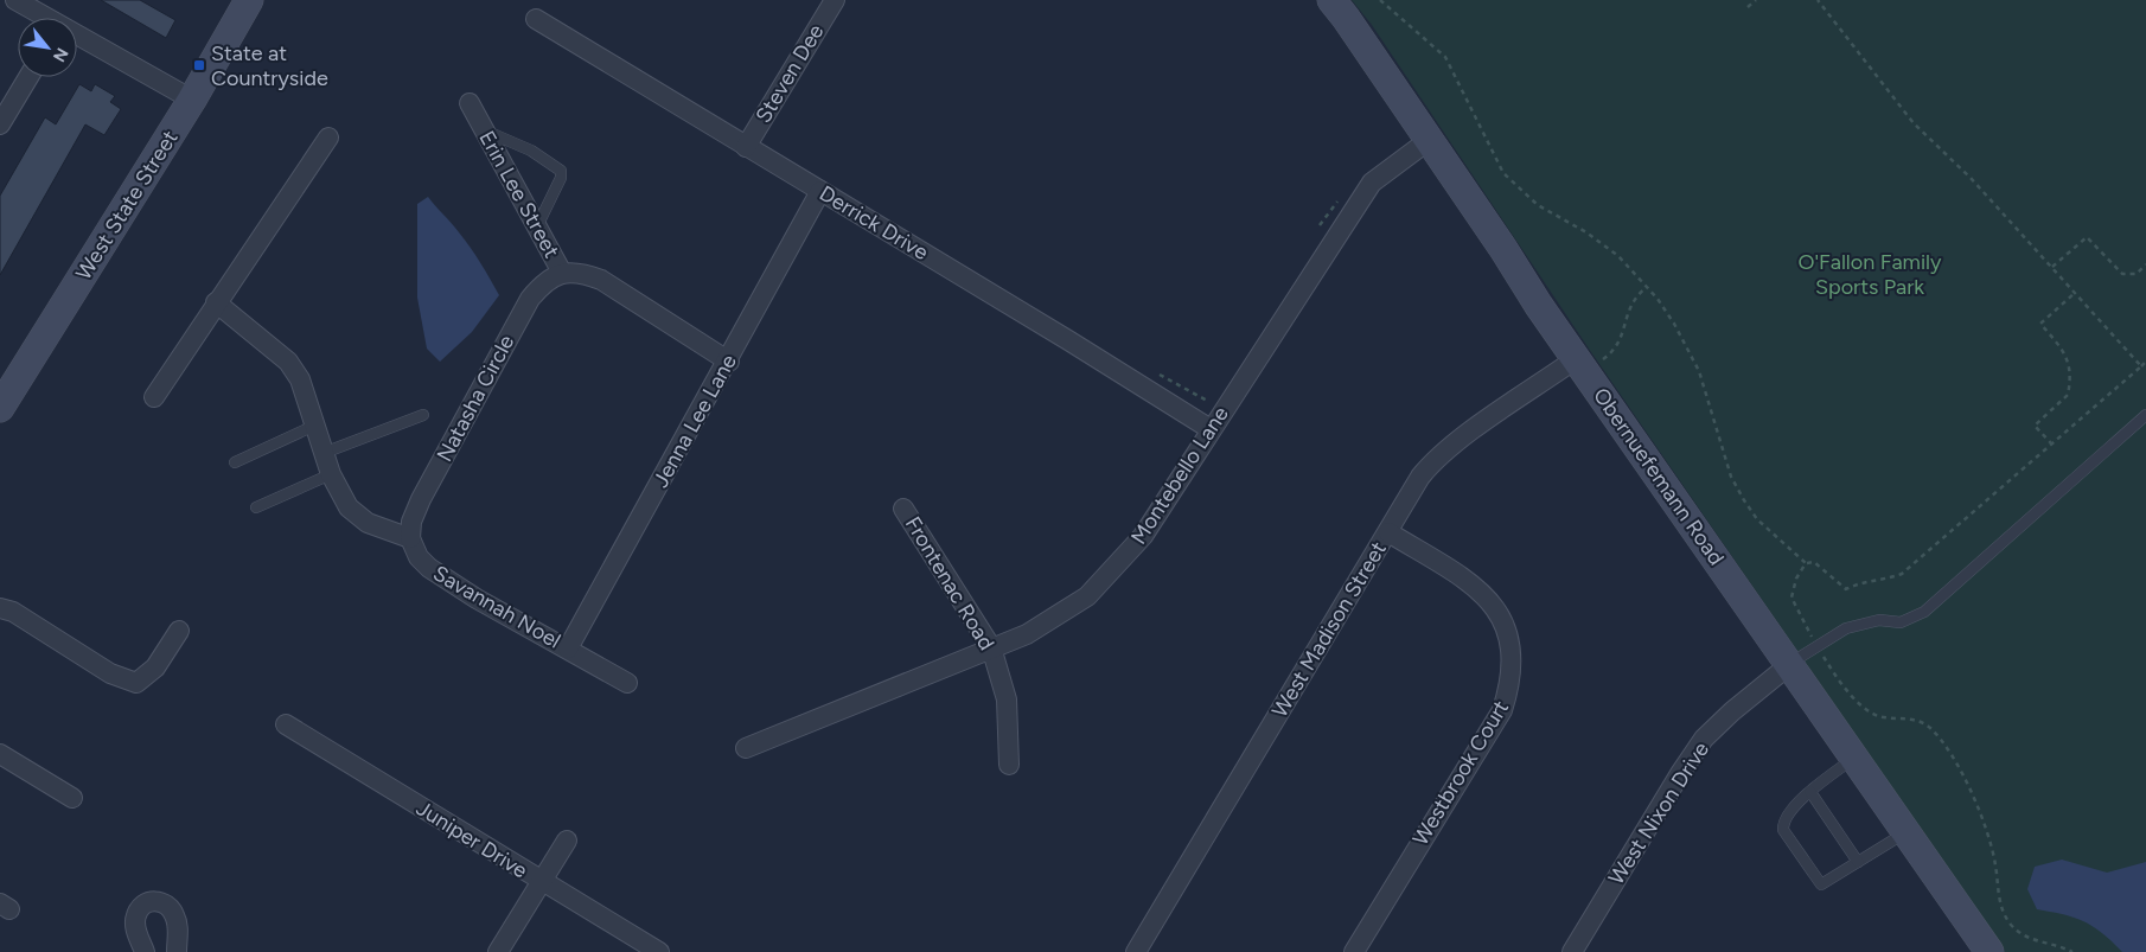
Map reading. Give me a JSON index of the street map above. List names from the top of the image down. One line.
{"streets":{"street":["Steven Dee","Erin Lee Street","West State Street","Derrick Drive","Natasha Circle","Jenna Lee Lane","Montebello Lane","Obernuefemann Road","Frontenac Road","Savannah Noel","West Madison Street","Westbrook Court","West Nixon Drive","Juniper Drive"]},"crossings":[["Steven Dee","Derrick Drive"],["Erin Lee Street","Natasha Circle"],["Erin Lee Street","Jenna Lee Lane"],["Derrick Drive","Jenna Lee Lane"],["Derrick Drive","Montebello Lane"],["Natasha Circle","Savannah Noel"],["Jenna Lee Lane","Savannah Noel"],["Montebello Lane","Obernuefemann Road"],["Montebello Lane","Frontenac Road"],["Obernuefemann Road","West Madison Street"],["Obernuefemann Road","West Nixon Drive"],["West Madison Street","Westbrook Court"]],"parks":["O'Fallon Family Sports Park"],"places":{"transit":["State at Countryside"]},"north":"bottom right"}
